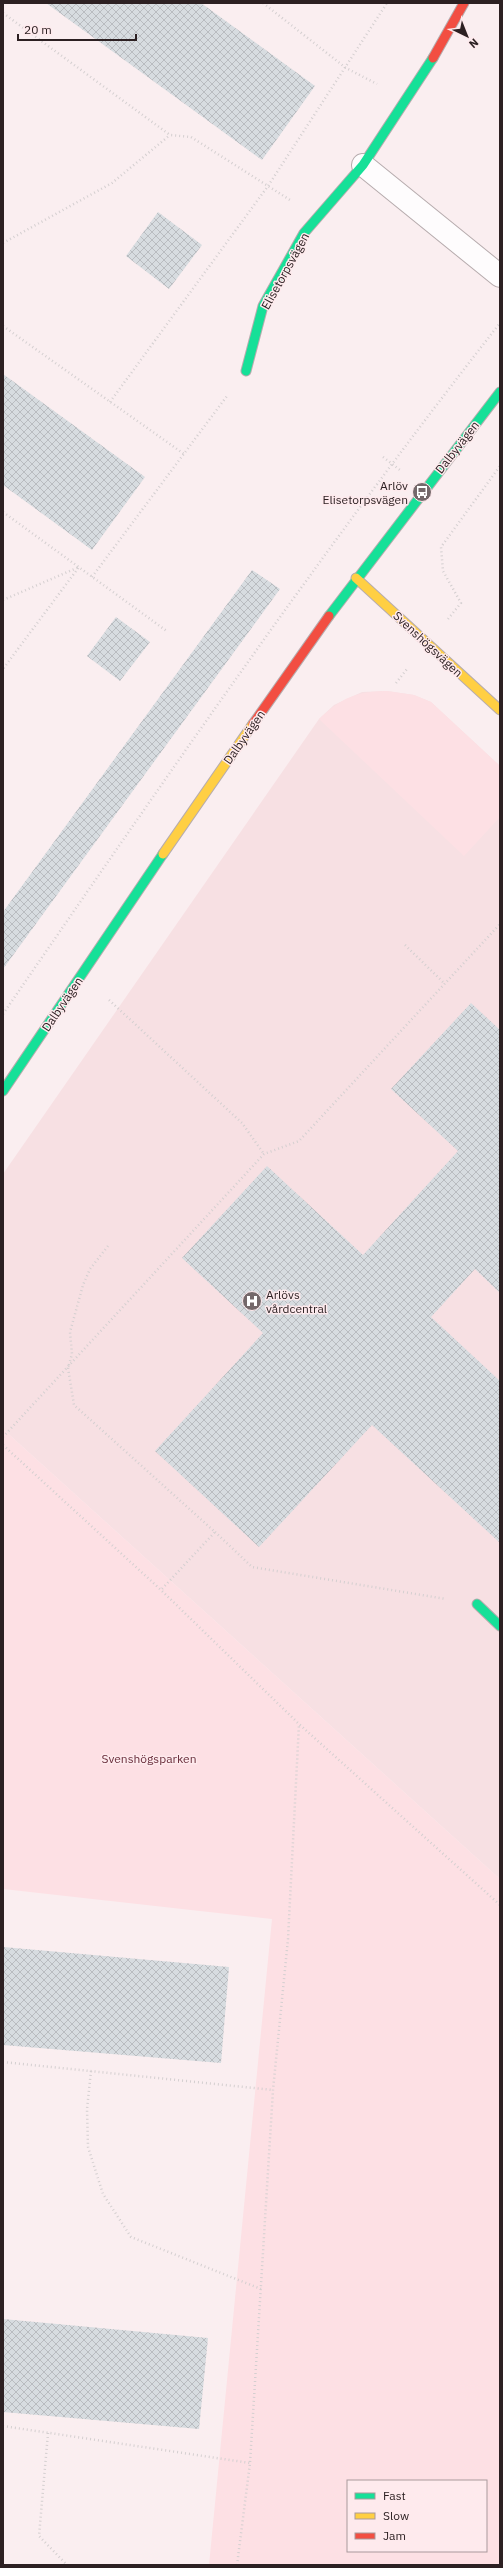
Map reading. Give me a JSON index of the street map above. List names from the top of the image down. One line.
{"streets":{"street":["Elisetorpsvägen","Dalbyvägen","Svenshögsvägen"]},"crossings":[["Dalbyvägen","Svenshögsvägen"]],"parks":["Svenshögsparken"],"places":{"bus stop":["Arlöv Elisetorpsvägen"],"hospital":["Arlövs vårdcentral"]},"legend":["Fast","Slow","Jam"],"scale_bar":"20 m","north":"bottom right"}
